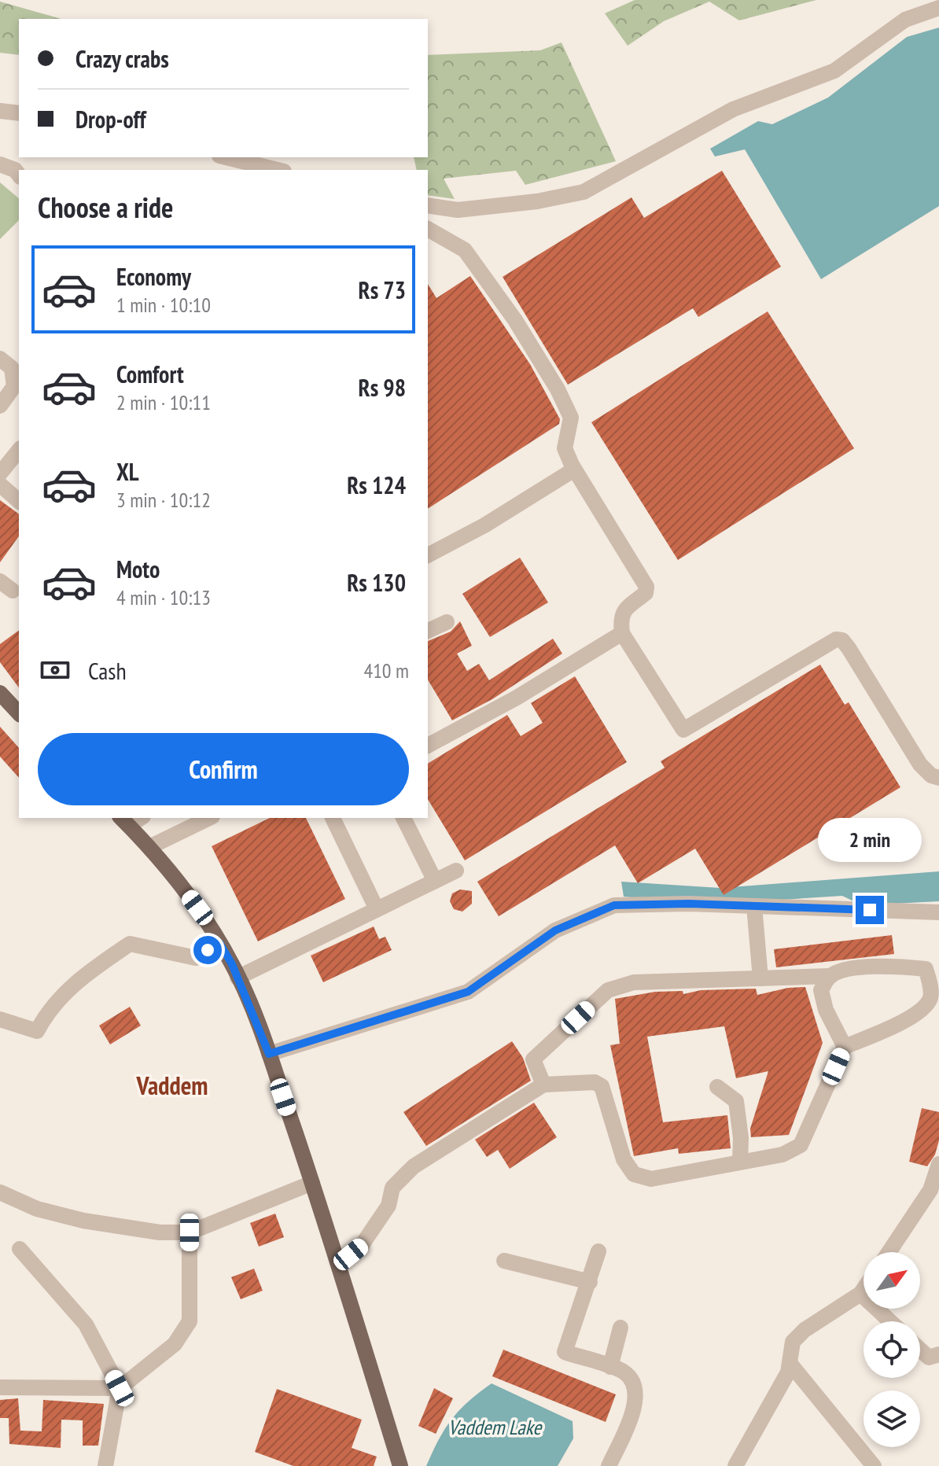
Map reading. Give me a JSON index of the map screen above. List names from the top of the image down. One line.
{"districts":["Vaddem"],"water":["Vaddem Lake"],"north":"top right","page":{"banner":["Crazy crabs","Drop-off"],"heading":"Choose a ride","list":[{"name":"Economy","note":"1 min · 10:10","value":"Rs 73"},{"name":"Comfort","note":"2 min · 10:11","value":"Rs 98"},{"name":"XL","note":"3 min · 10:12","value":"Rs 124"},{"name":"Moto","note":"4 min · 10:13","value":"Rs 130"}],"pay":["Cash","410 m"],"buttons":"Confirm","bubble":"2 min"}}
